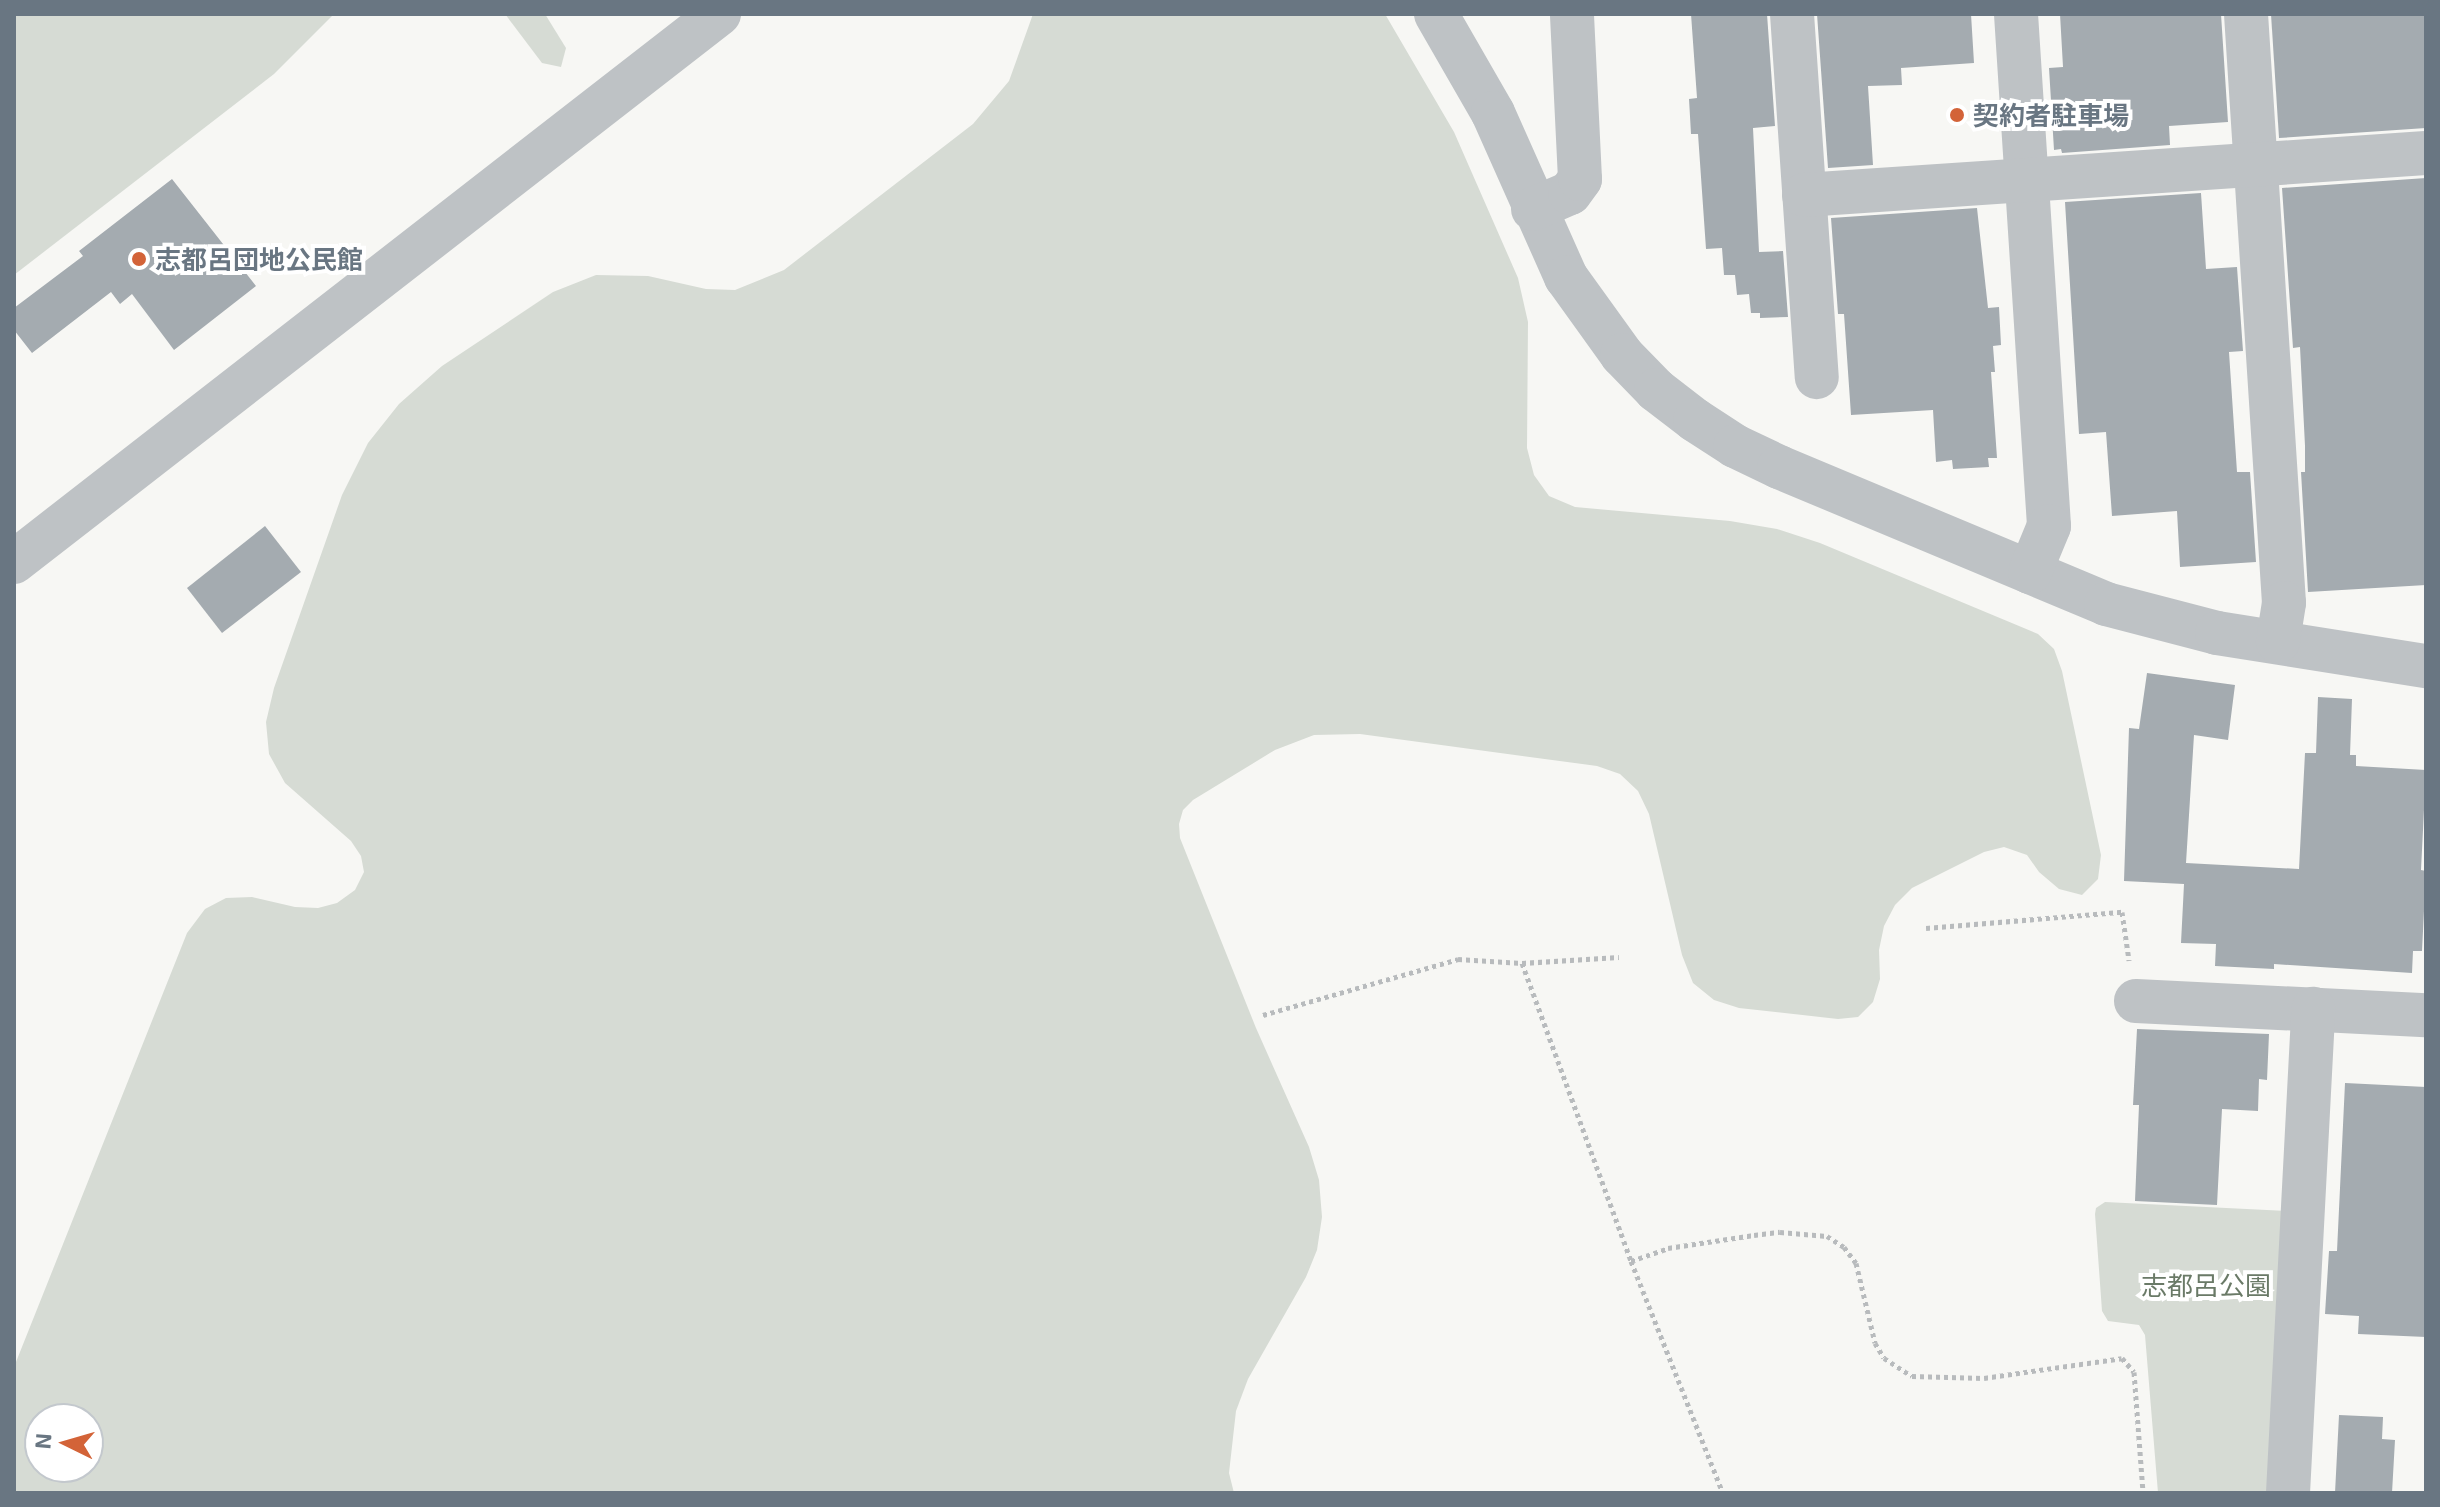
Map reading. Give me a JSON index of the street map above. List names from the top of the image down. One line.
{"parks":["志都呂公園"],"places":["契約者駐車場","志都呂団地公民館"],"north":"left"}
